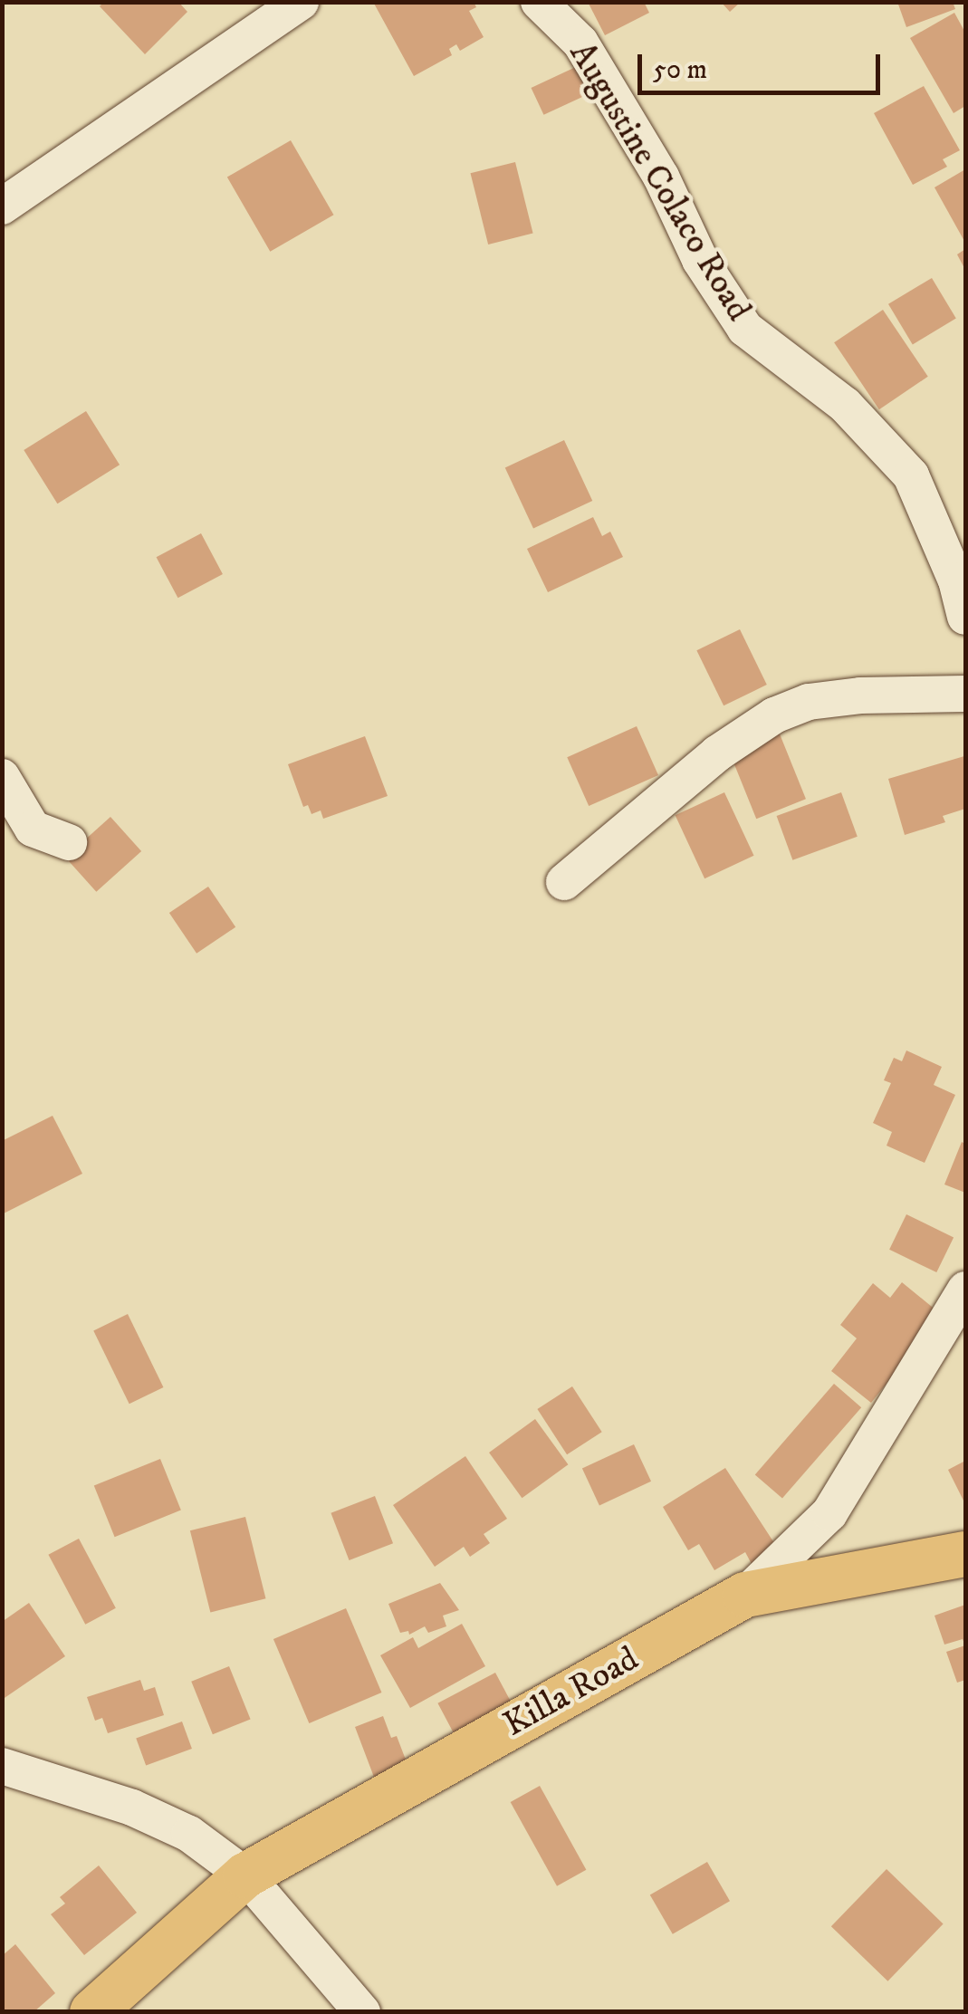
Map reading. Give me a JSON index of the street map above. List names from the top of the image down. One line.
{"streets":{"main road":["Killa Road"],"street":["Augustine Colaco Road"]},"scale_bar":"50 m"}
